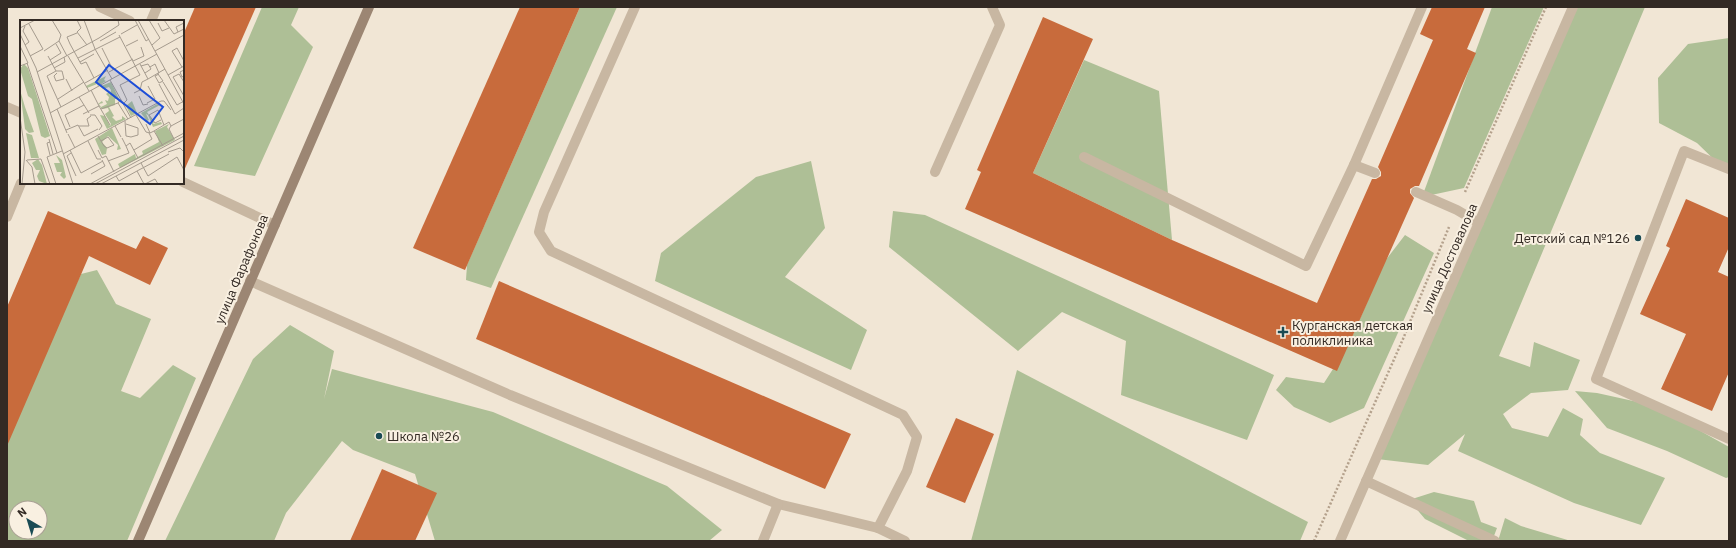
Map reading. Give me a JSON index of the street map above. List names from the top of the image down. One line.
{"streets":{"street":["улица Достовалова","улица Фарафонова"]},"places":{"other":["Детский сад №126","Школа №26"],"health":["Курганская детская поликлиника"]},"north":"top left"}
